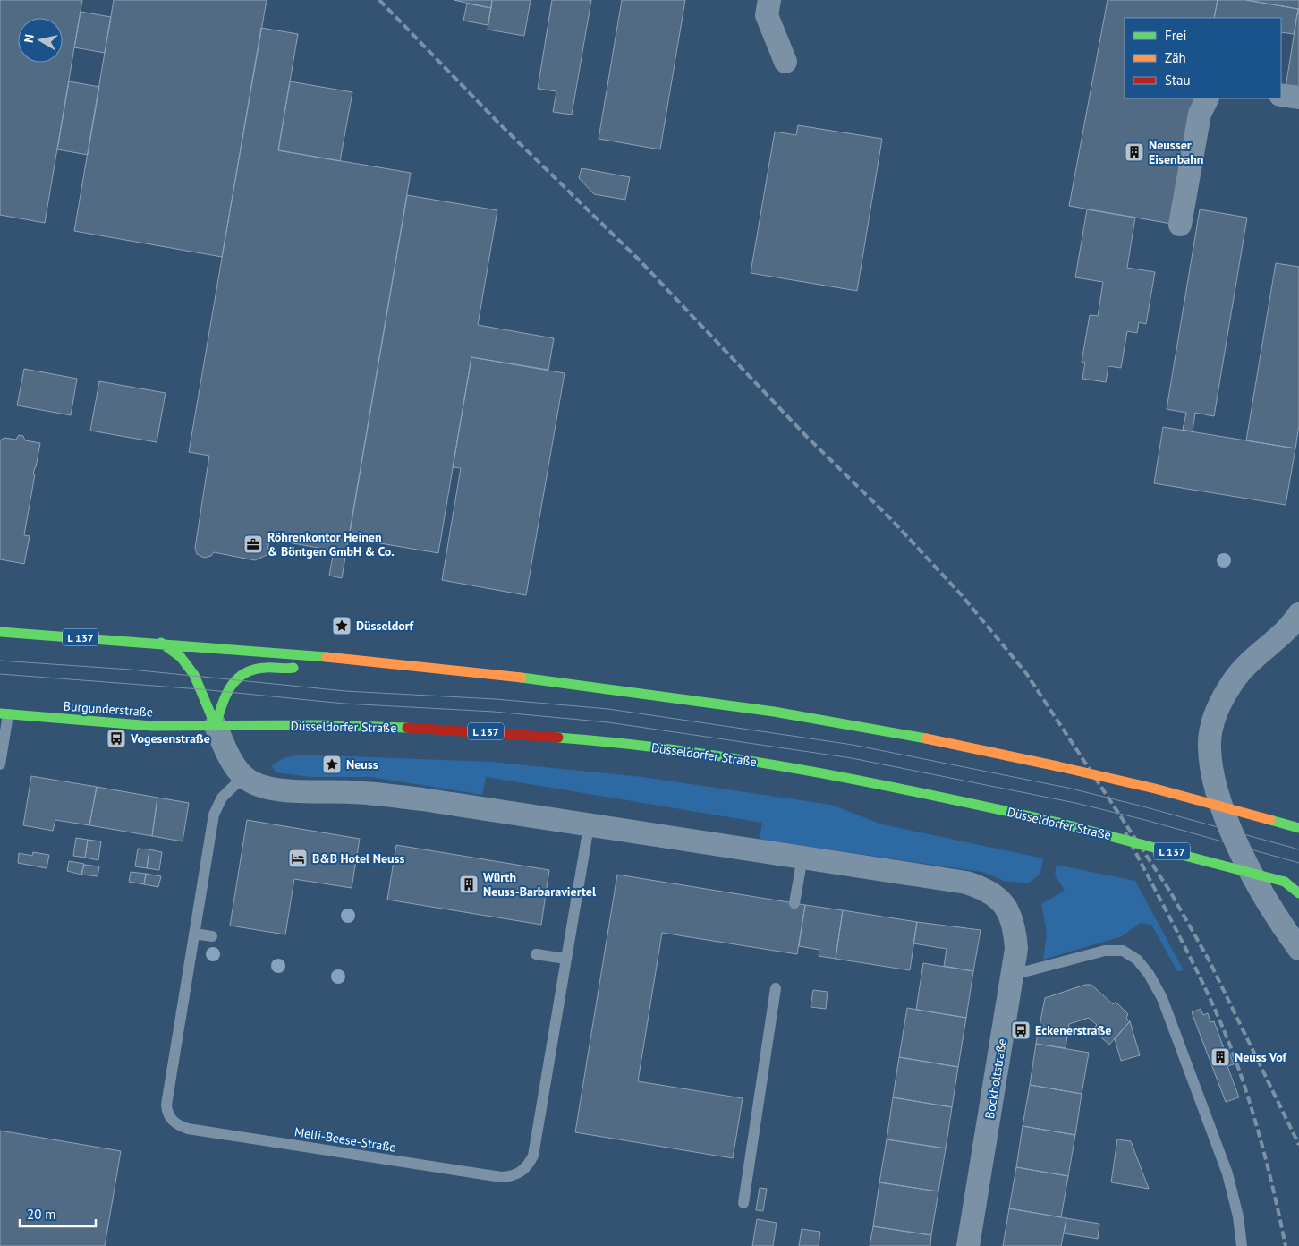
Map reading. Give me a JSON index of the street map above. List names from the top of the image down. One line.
{"streets":{"main road":["L 137","Burgunderstraße","Düsseldorfer Straße"],"street":["Bockholtstraße"],"lane":["Melli-Beese-Straße"]},"crossings":[["L 137","Düsseldorfer Straße"],["Burgunderstraße","Düsseldorfer Straße"]],"places":{"building":["Neusser Eisenbahn","Würth Neuss-Barbaraviertel","Neuss Vof"],"office":["Röhrenkontor Heinen & Böntgen GmbH & Co."],"place":["Düsseldorf","Neuss"],"bus stop":["Vogesenstraße","Eckenerstraße"],"hotel":["B&B Hotel Neuss"]},"legend":["Frei","Zäh","Stau"],"scale_bar":"20 m","north":"left"}
